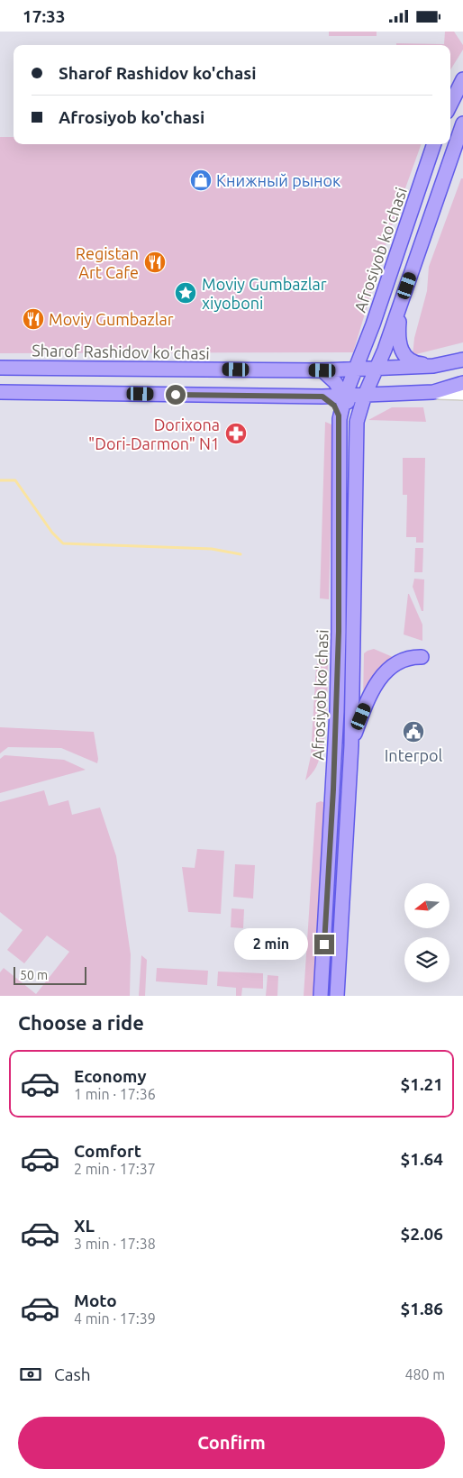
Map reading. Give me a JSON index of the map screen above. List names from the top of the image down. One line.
{"streets":{"main road":["Afrosiyob ko'chasi","Sharof Rashidov ko'chasi"]},"crossings":[["Afrosiyob ko'chasi","Sharof Rashidov ko'chasi"]],"places":{"shop":["Книжный рынок"],"restaurant":["Registan Art Cafe","Moviy Gumbazlar"],"place":["Moviy Gumbazlar xiyoboni"],"pharmacy":["Dorixona \"Dori-Darmon\" N1"],"public building":["Interpol"]},"scale_bar":"50 m","north":"left","page":{"status":"17:33","banner":["Sharof Rashidov ko'chasi","Afrosiyob ko'chasi"],"bubble":"2 min","scale":"50 m","heading":"Choose a ride","list":[{"name":"Economy","note":"1 min · 17:36","value":"$1.21"},{"name":"Comfort","note":"2 min · 17:37","value":"$1.64"},{"name":"XL","note":"3 min · 17:38","value":"$2.06"},{"name":"Moto","note":"4 min · 17:39","value":"$1.86"}],"pay":["Cash","480 m"],"buttons":"Confirm"}}
